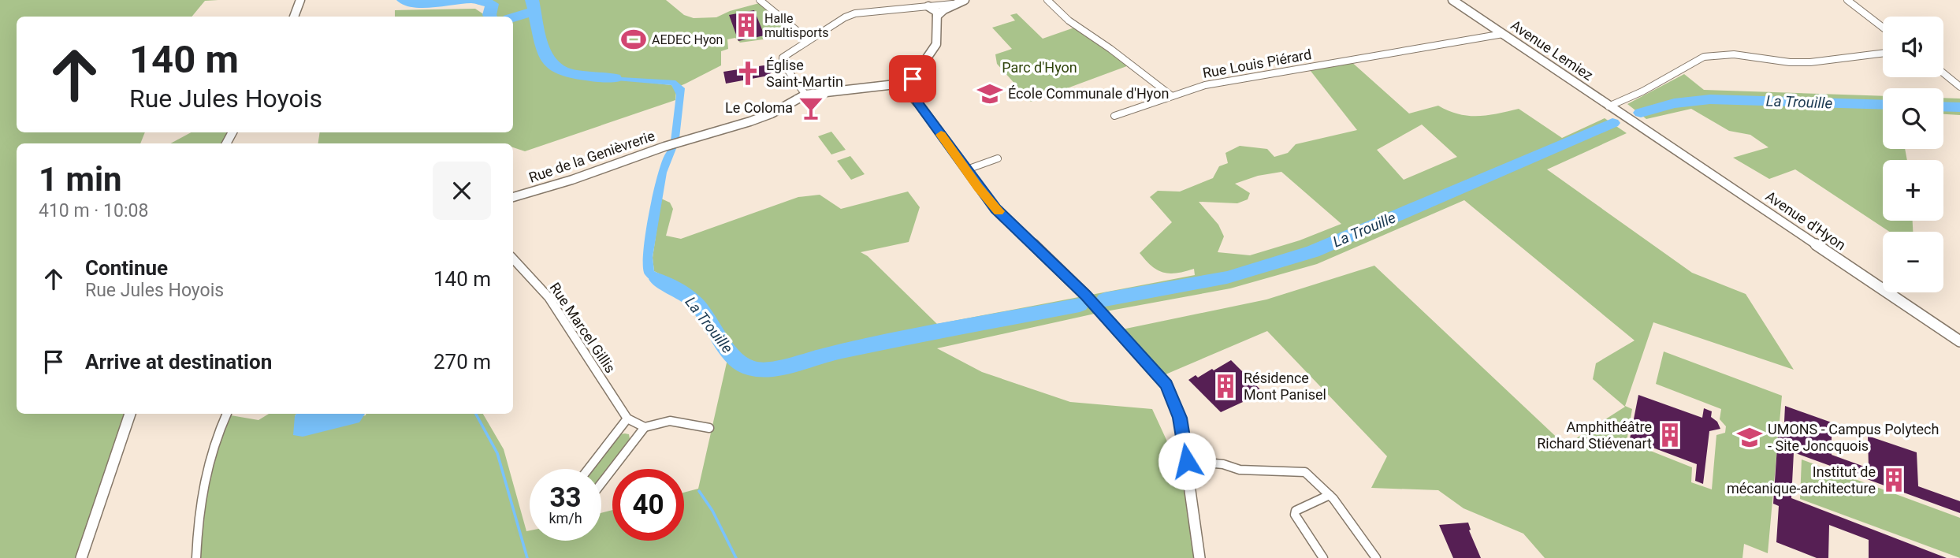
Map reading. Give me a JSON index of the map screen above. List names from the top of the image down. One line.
{"streets":{"street":["Avenue Lemiez","Rue Louis Piérard","Rue de la Genièvrerie","Avenue d'Hyon","Rue Marcel Gillis"]},"crossings":[["Avenue Lemiez","Rue Louis Piérard"],["Avenue Lemiez","Avenue d'Hyon"]],"water":["La Trouille"],"parks":["Parc d'Hyon"],"places":{"building":["Halle multisports","Résidence Mont Panisel","Amphithéâtre Richard Stiévenart","Institut de mécanique-architecture"],"sports":["AEDEC Hyon"],"church":["Église Saint-Martin"],"school or university":["École Communale d'Hyon","UMONS - Campus Polytech - Site Joncquois"],"bar":["Le Coloma"]},"page":{"map_buttons":["+","−"],"turn":["140 m","Rue Jules Hoyois"],"heading":["1 min","410 m · 10:08"],"list":[{"name":"Continue","note":"Rue Jules Hoyois","value":"140 m"},{"name":"Arrive at destination","value":"270 m"}],"speed":"33 km/h","limit":"40"}}
